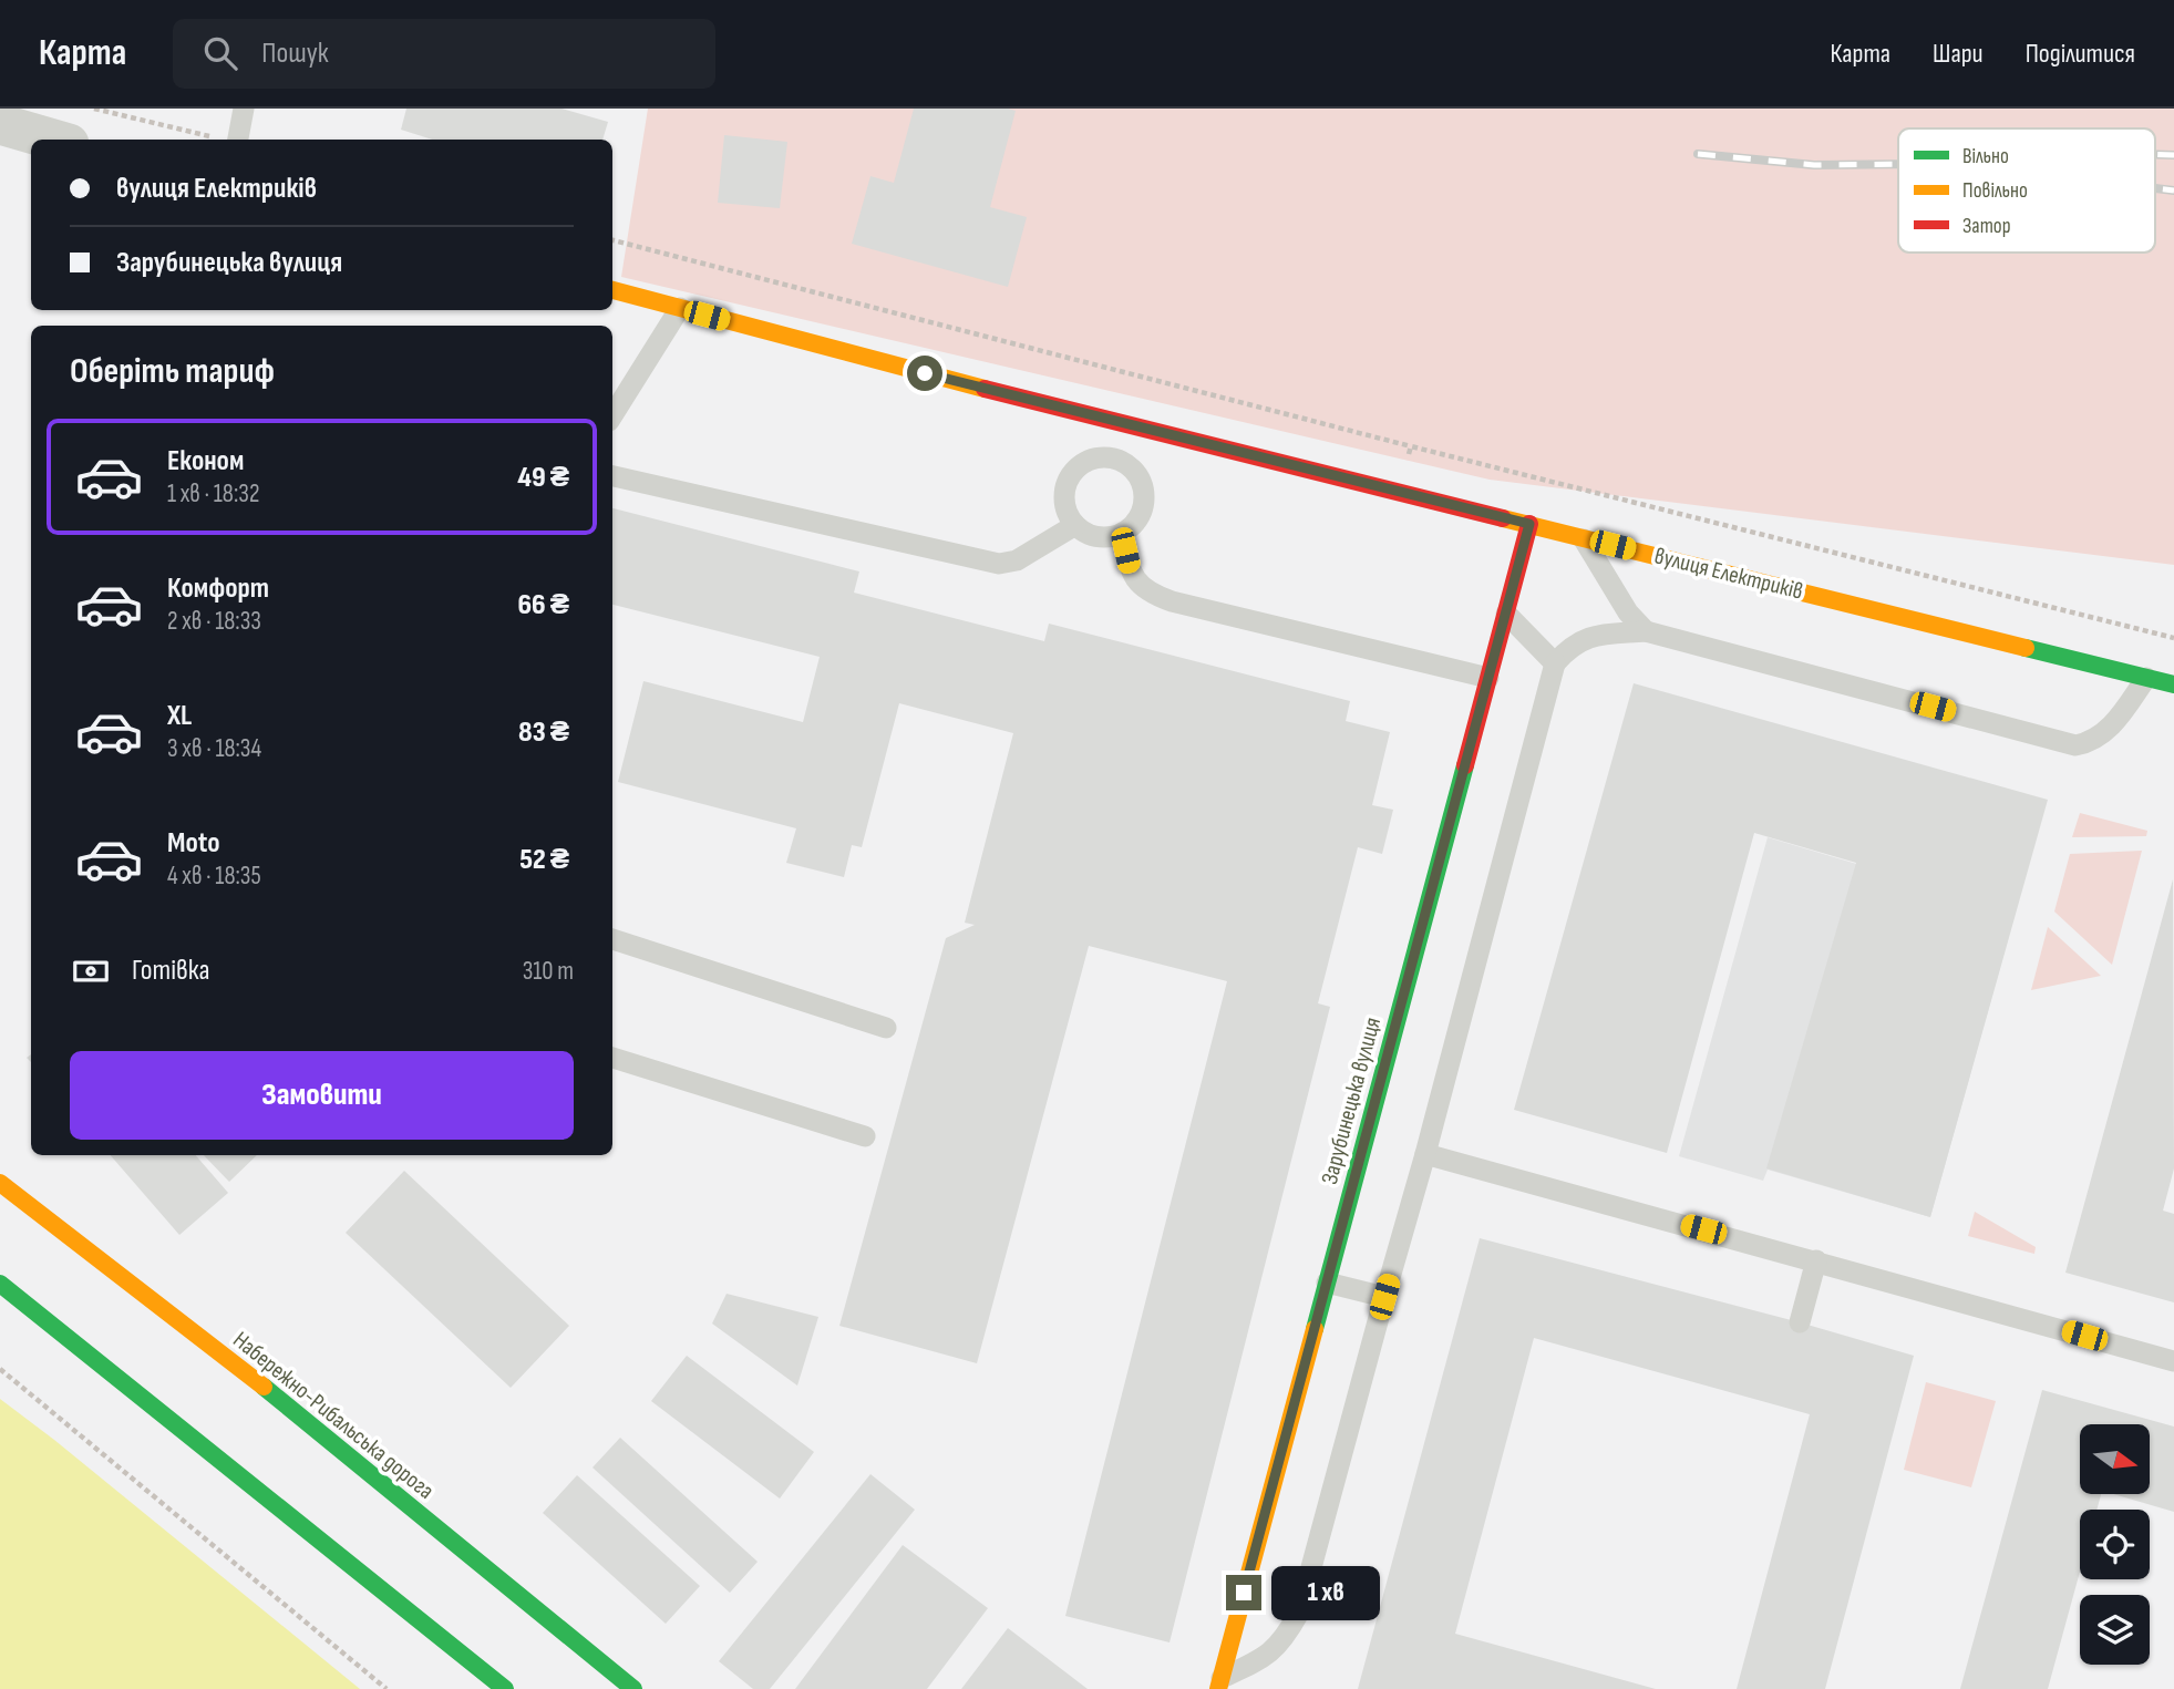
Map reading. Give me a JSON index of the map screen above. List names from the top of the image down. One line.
{"streets":{"street":["вулиця Електриків","Зарубинецька вулиця","Набережно-Рибальська дорога"]},"crossings":[["вулиця Електриків","Зарубинецька вулиця"]],"legend":["Вільно","Повільно","Затор"],"north":"right","page":{"header":"Карта","search":"Пошук","nav":["Карта","Шари","Поділитися"],"banner":["вулиця Електриків","Зарубинецька вулиця"],"heading":"Оберіть тариф","list":[{"name":"Економ","note":"1 хв · 18:32","value":"49 ₴"},{"name":"Комфорт","note":"2 хв · 18:33","value":"66 ₴"},{"name":"XL","note":"3 хв · 18:34","value":"83 ₴"},{"name":"Moto","note":"4 хв · 18:35","value":"52 ₴"}],"pay":["Готівка","310 m"],"buttons":"Замовити","bubble":"1 хв"}}
